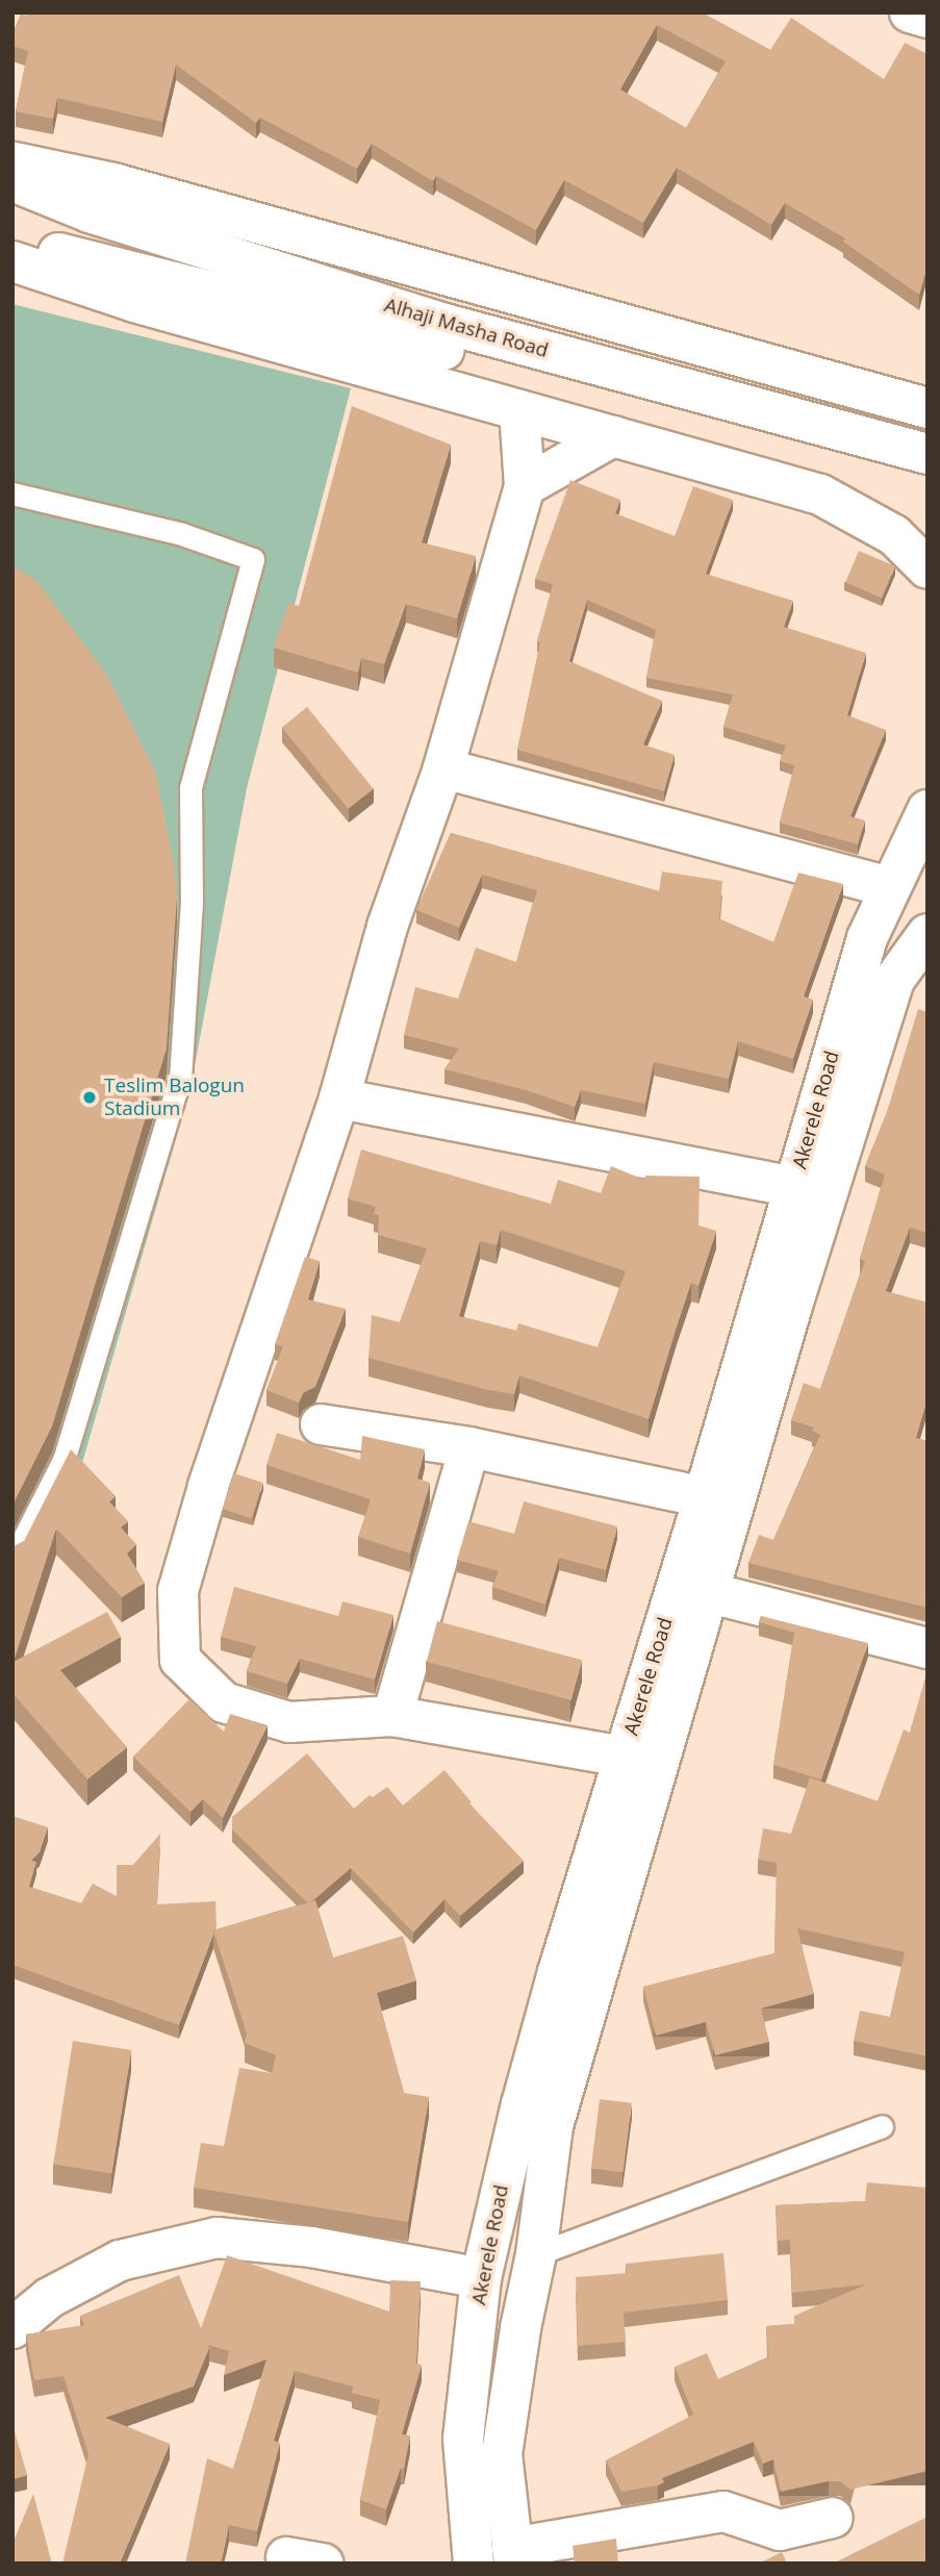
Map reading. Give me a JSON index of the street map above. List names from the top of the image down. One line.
{"streets":{"street":["Alhaji Masha Road","Akerele Road"]},"places":["Teslim Balogun Stadium"]}
